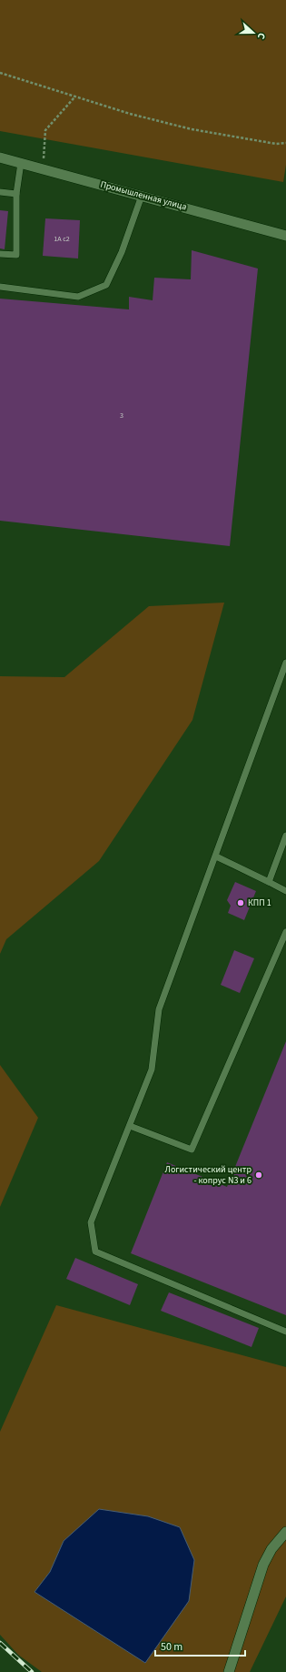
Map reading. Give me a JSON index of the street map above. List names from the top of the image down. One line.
{"streets":{"street":["Промышленная улица"]},"places":["КПП 1","Логистический центр - копрус N3 и 6"],"house_numbers":["1А с2","3"],"scale_bar":"50 m","north":"right"}
